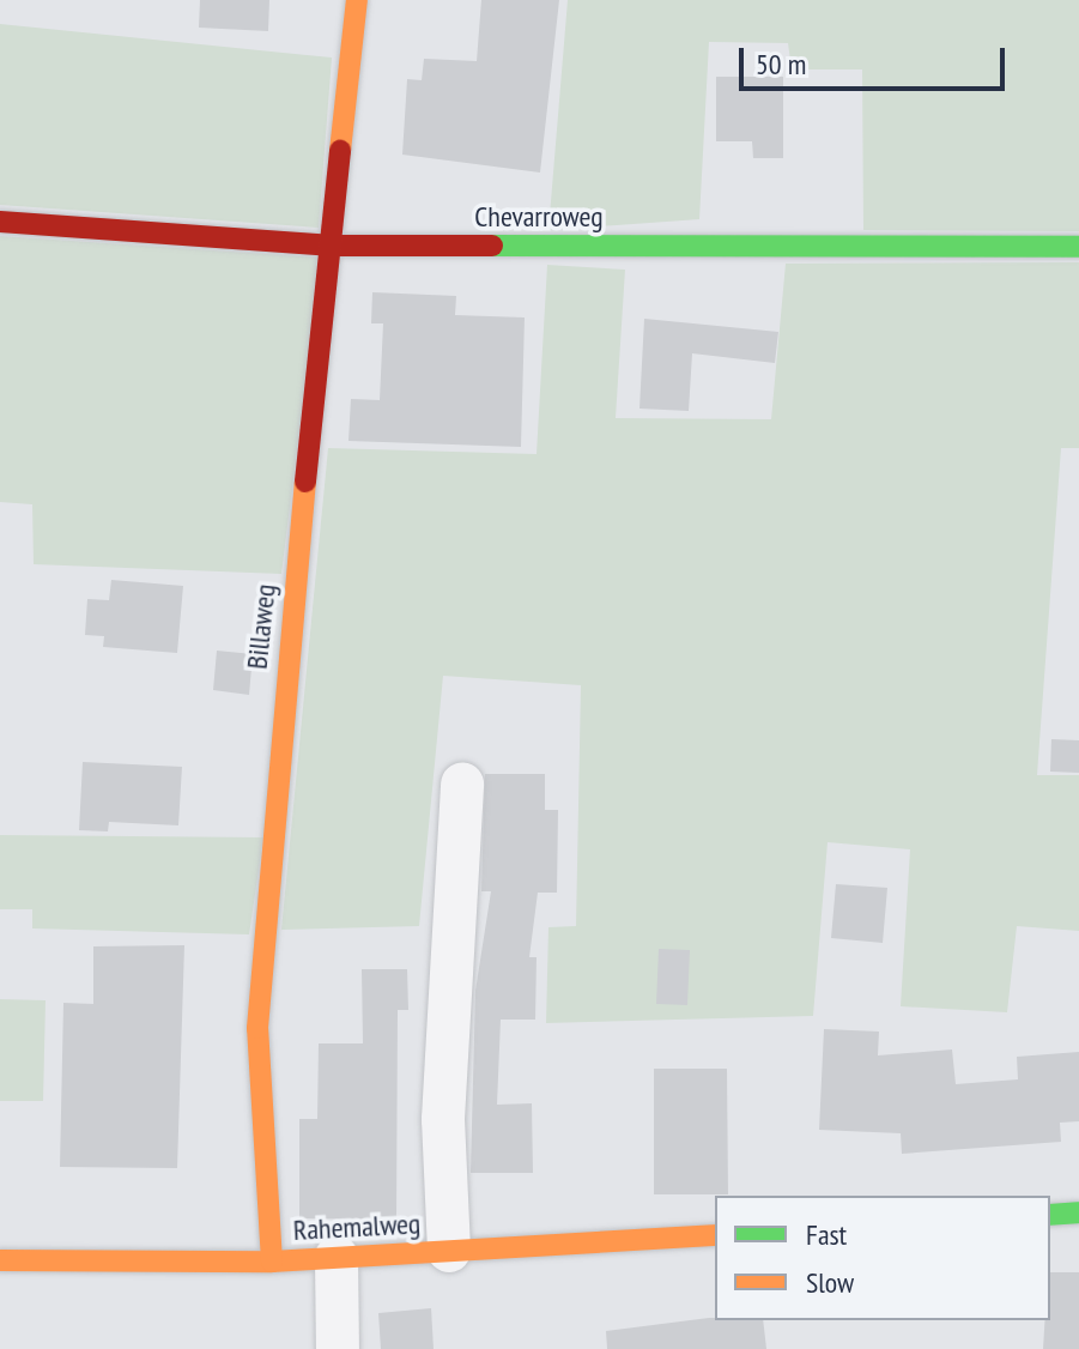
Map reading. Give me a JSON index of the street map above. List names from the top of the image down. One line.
{"streets":{"street":["Chevarroweg","Billaweg","Rahemalweg"]},"crossings":[["Chevarroweg","Billaweg"],["Billaweg","Rahemalweg"]],"legend":["Fast","Slow"],"scale_bar":"50 m"}
